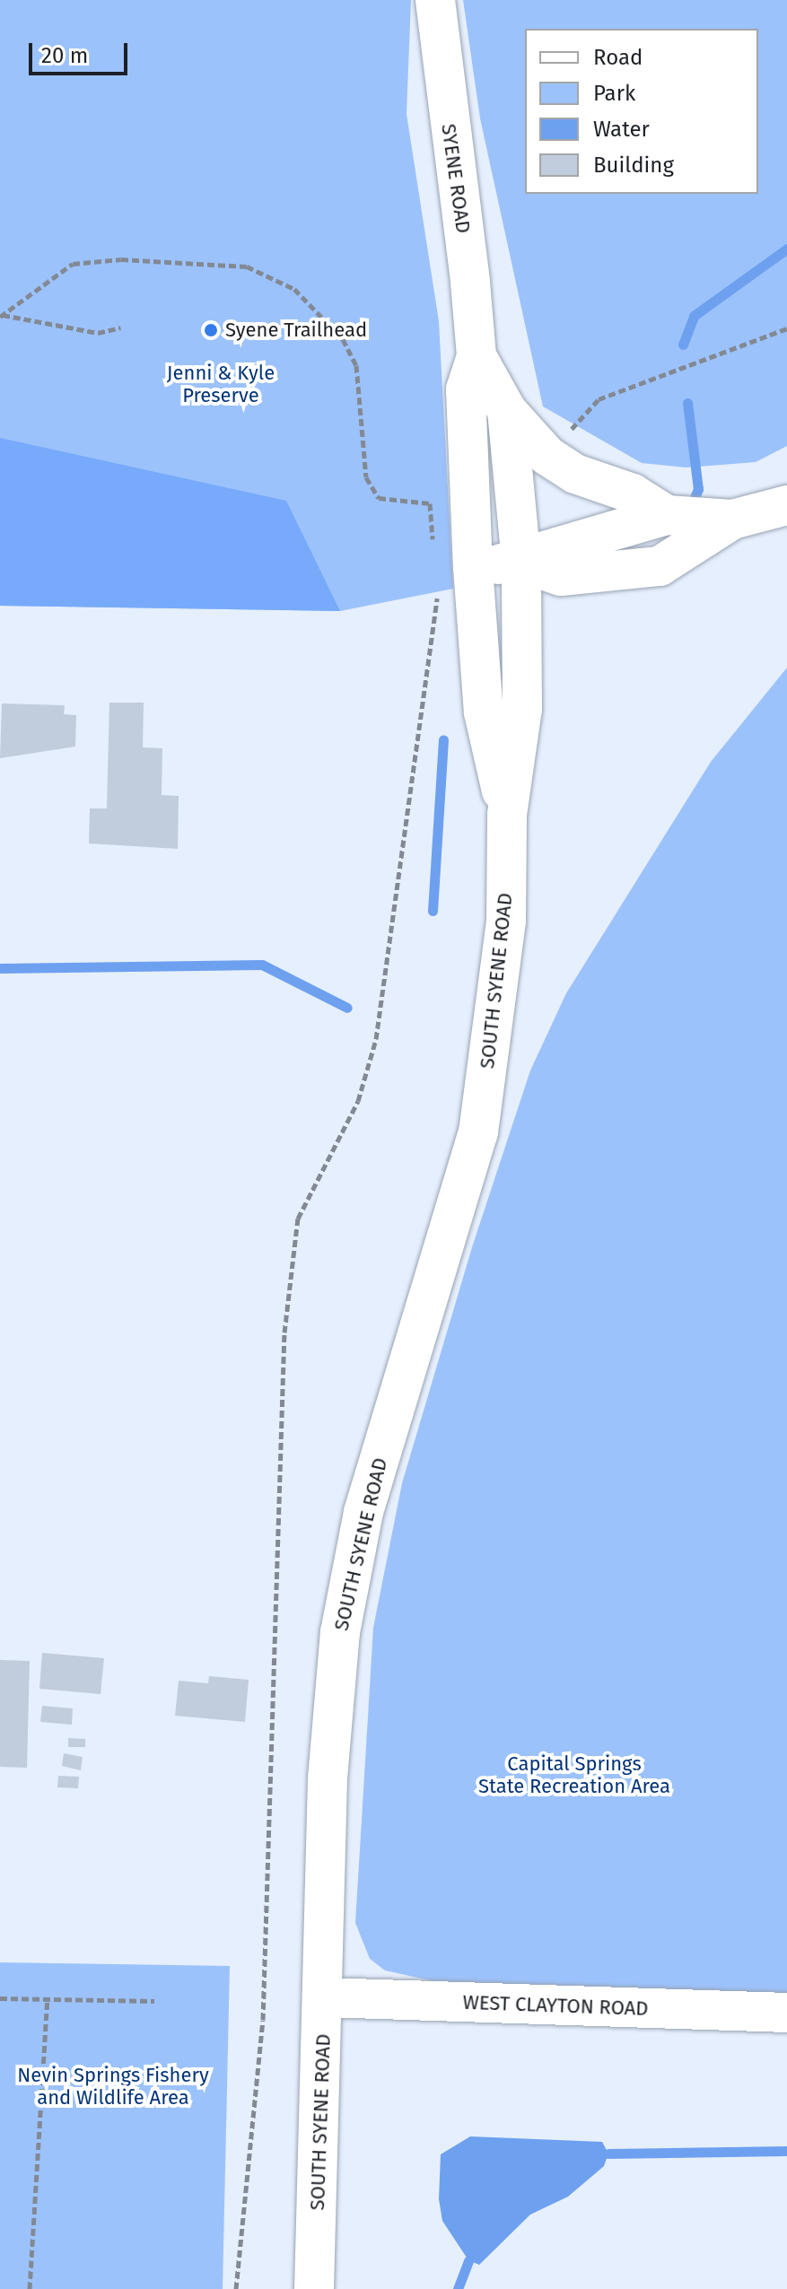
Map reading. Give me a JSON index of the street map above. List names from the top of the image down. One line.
{"streets":{"street":["SYENE ROAD","SOUTH SYENE ROAD","WEST CLAYTON ROAD"]},"crossings":[["SYENE ROAD","SOUTH SYENE ROAD"],["SOUTH SYENE ROAD","WEST CLAYTON ROAD"]],"parks":["Jenni & Kyle Preserve","Capital Springs State Recreation Area","Nevin Springs Fishery and Wildlife Area"],"places":["Syene Trailhead"],"legend":["Road","Park","Water","Building"],"scale_bar":"20 m"}
